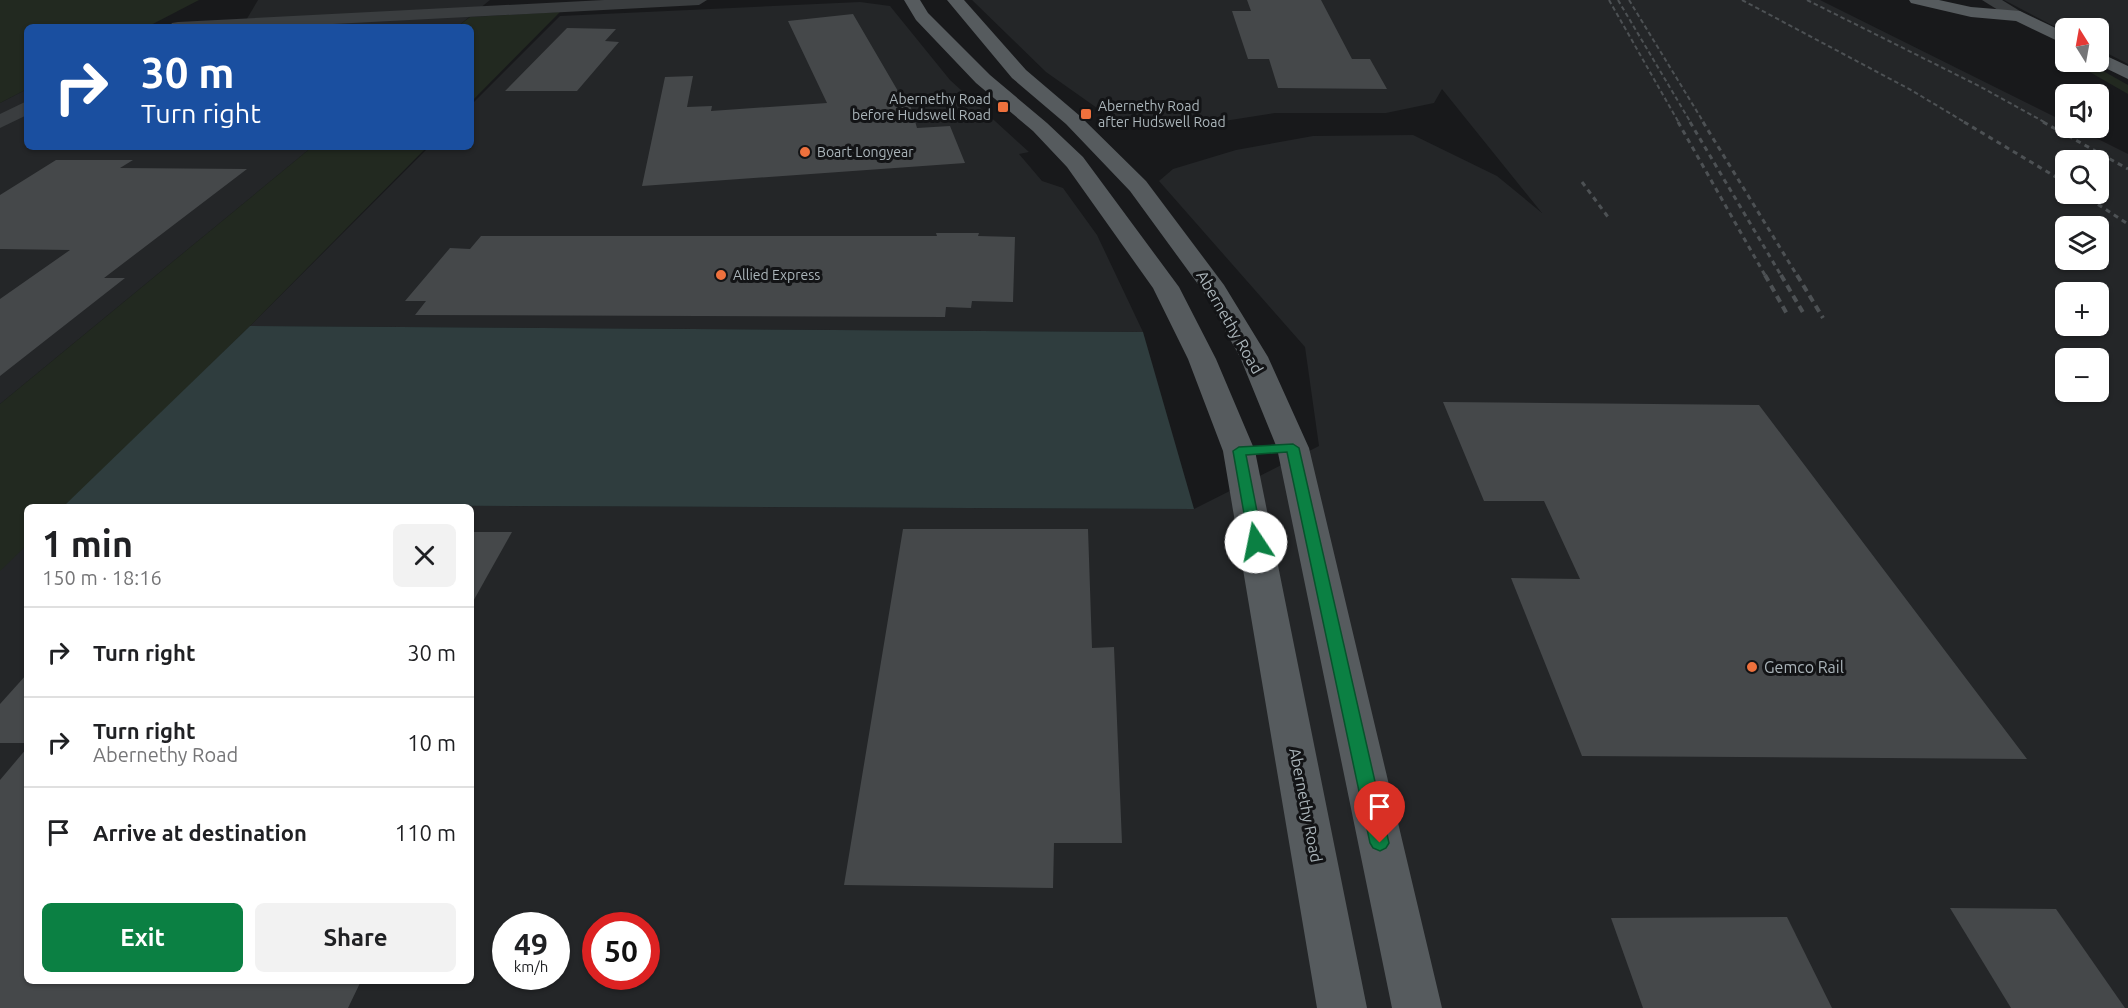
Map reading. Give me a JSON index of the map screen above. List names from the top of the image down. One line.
{"streets":{"main road":["Abernethy Road"]},"places":{"transit":["Abernethy Road before Hudswell Road","Abernethy Road after Hudswell Road"],"other":["Boart Longyear","Allied Express","Gemco Rail"]},"north":"top","page":{"map_buttons":["+","−"],"turn":["30 m","Turn right"],"heading":["1 min","150 m · 18:16"],"list":[{"name":"Turn right","value":"30 m"},{"name":"Turn right","note":"Abernethy Road","value":"10 m"},{"name":"Arrive at destination","value":"110 m"}],"buttons":["Exit","Share"],"speed":"49 km/h","limit":"50"}}
